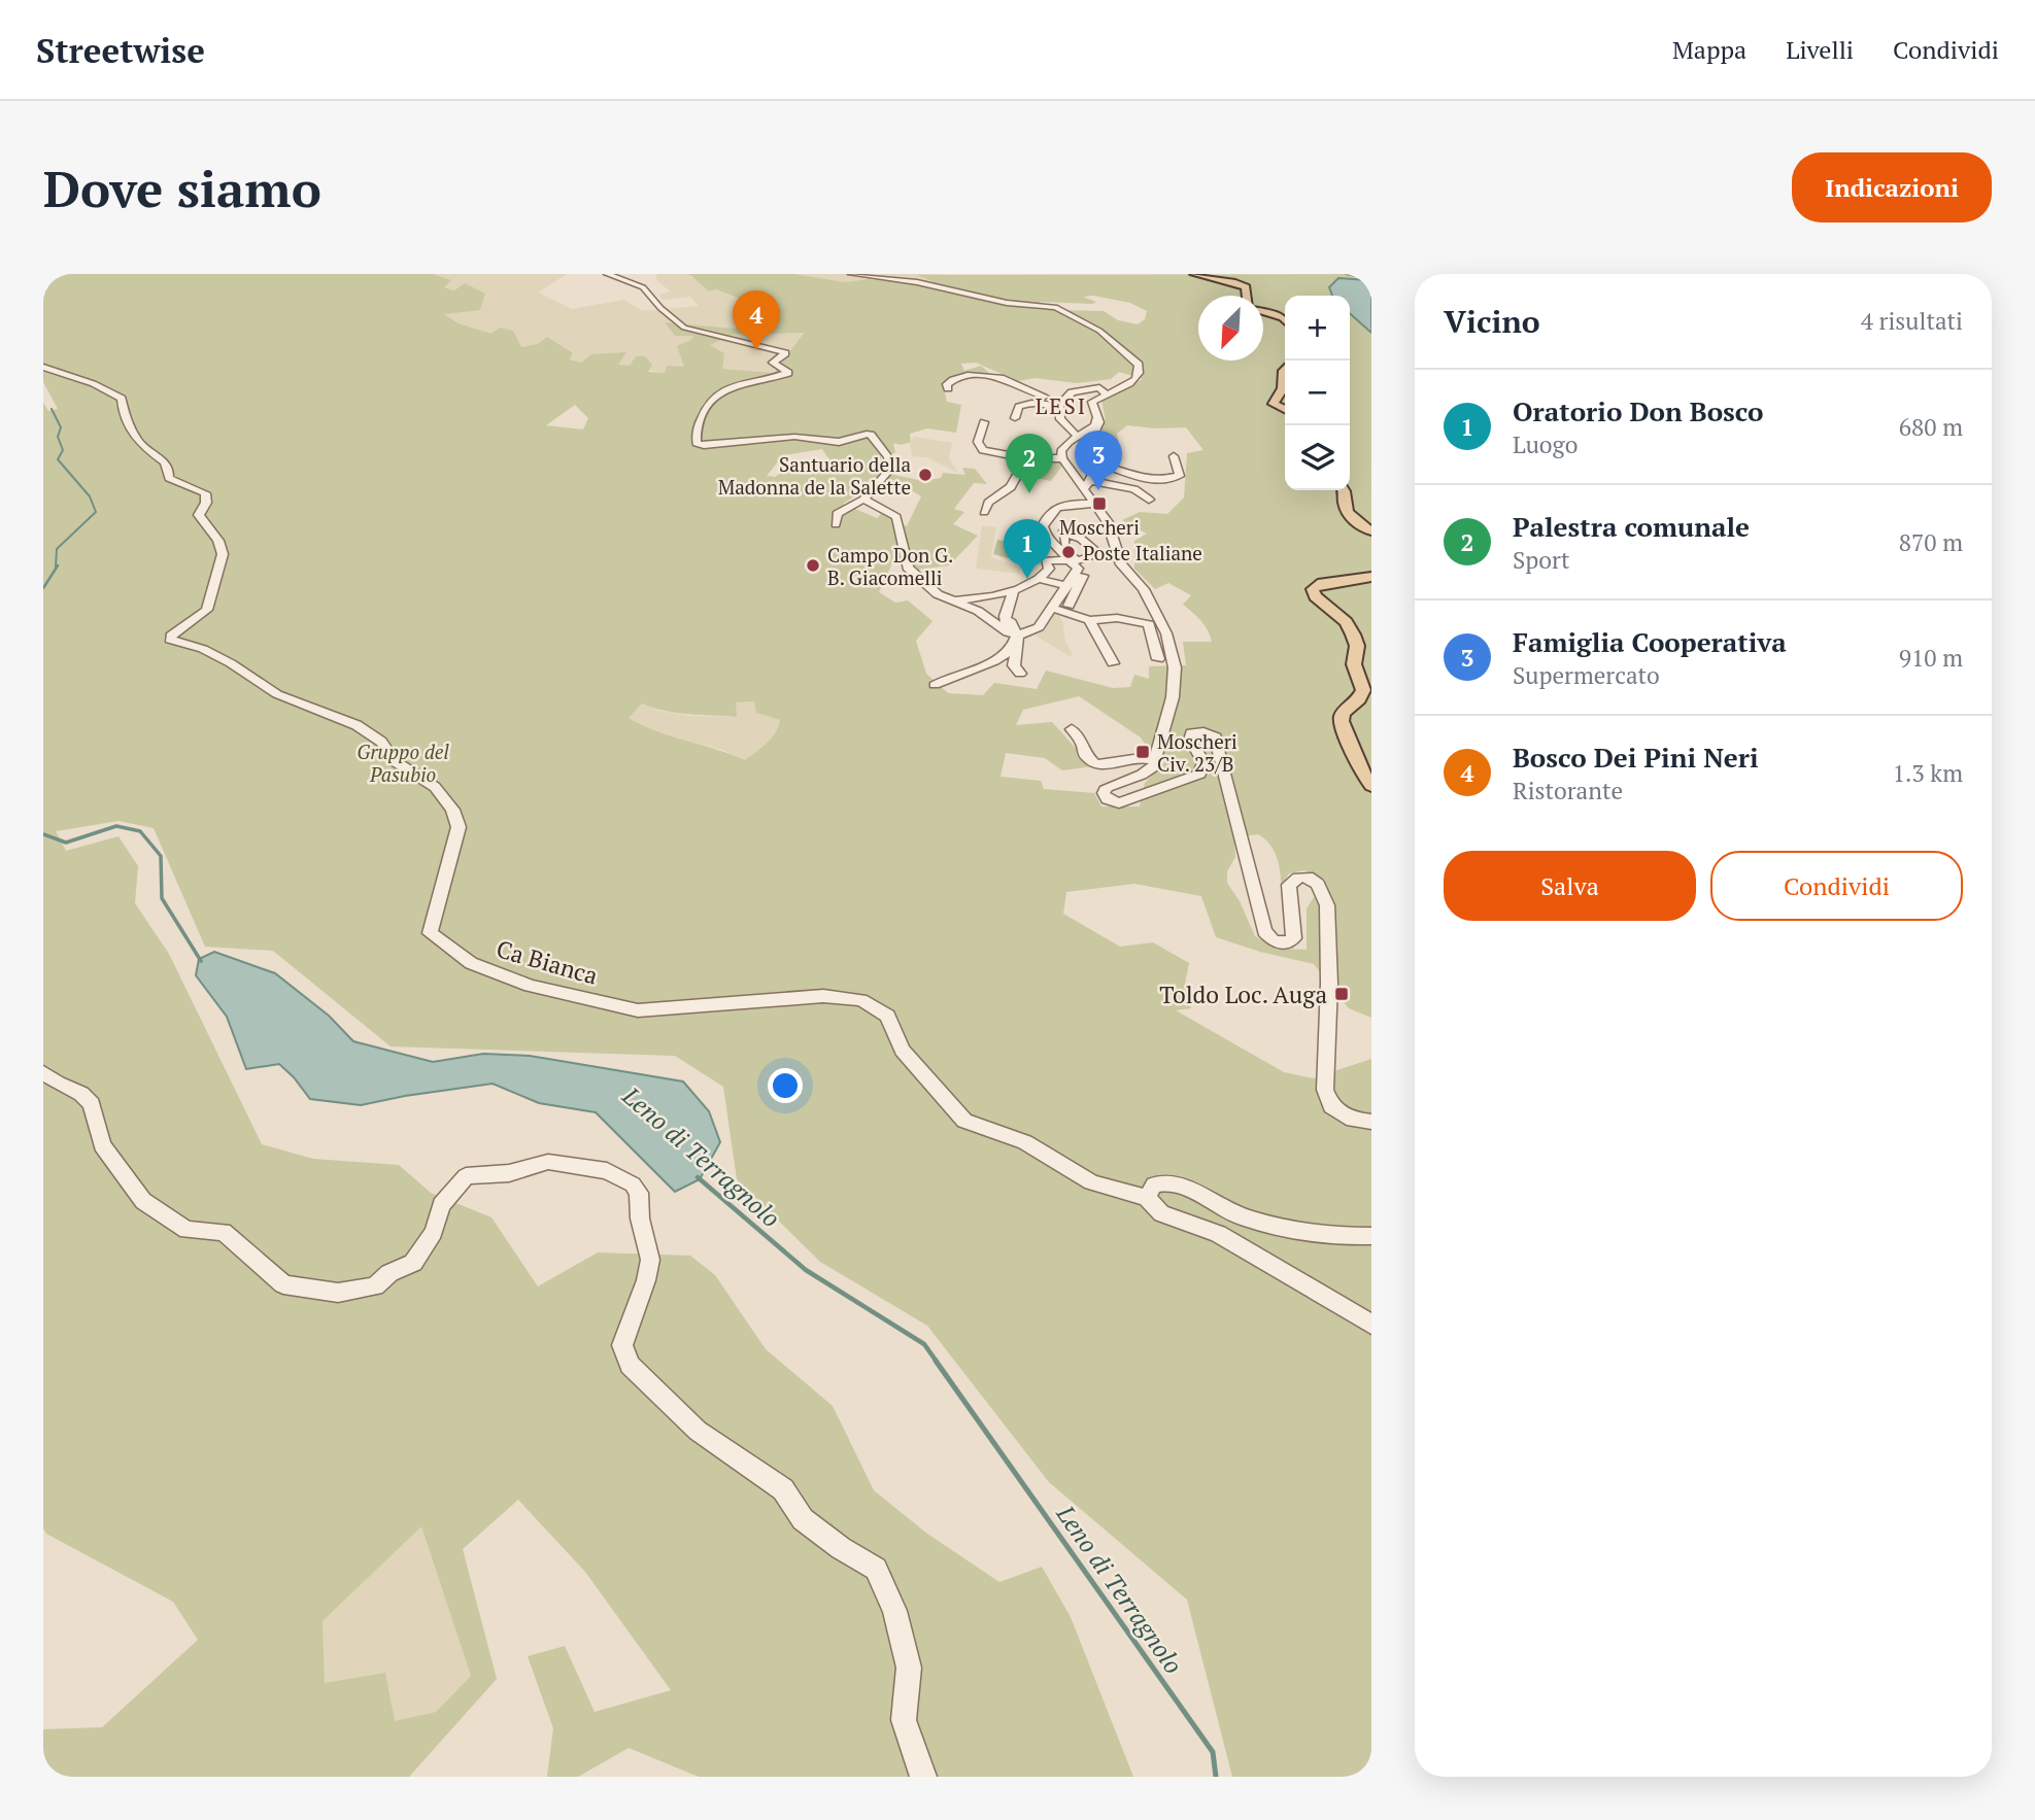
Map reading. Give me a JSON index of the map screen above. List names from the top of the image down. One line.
{"streets":{"street":["Ca Bianca"]},"districts":["LESI"],"water":["Leno di Terragnolo"],"parks":["Gruppo del Pasubio"],"places":{"other":["Santuario della Madonna de la Salette","Poste Italiane","Campo Don G. B. Giacomelli"],"transit":["Moscheri","Moscheri Civ. 23/B","Toldo Loc. Auga"]},"north":"bottom left","page":{"header":"Streetwise","nav":["Mappa","Livelli","Condividi"],"buttons":["Indicazioni",["Salva","Condividi"]],"title":"Dove siamo","heading":["Vicino","4 risultati"],"pins":["4","3","2","1"],"map_buttons":["+","−"],"list":[{"mark":"1","name":"Oratorio Don Bosco","note":"Luogo","value":"680 m"},{"mark":"2","name":"Palestra comunale","note":"Sport","value":"870 m"},{"mark":"3","name":"Famiglia Cooperativa","note":"Supermercato","value":"910 m"},{"mark":"4","name":"Bosco Dei Pini Neri","note":"Ristorante","value":"1.3 km"}]}}
